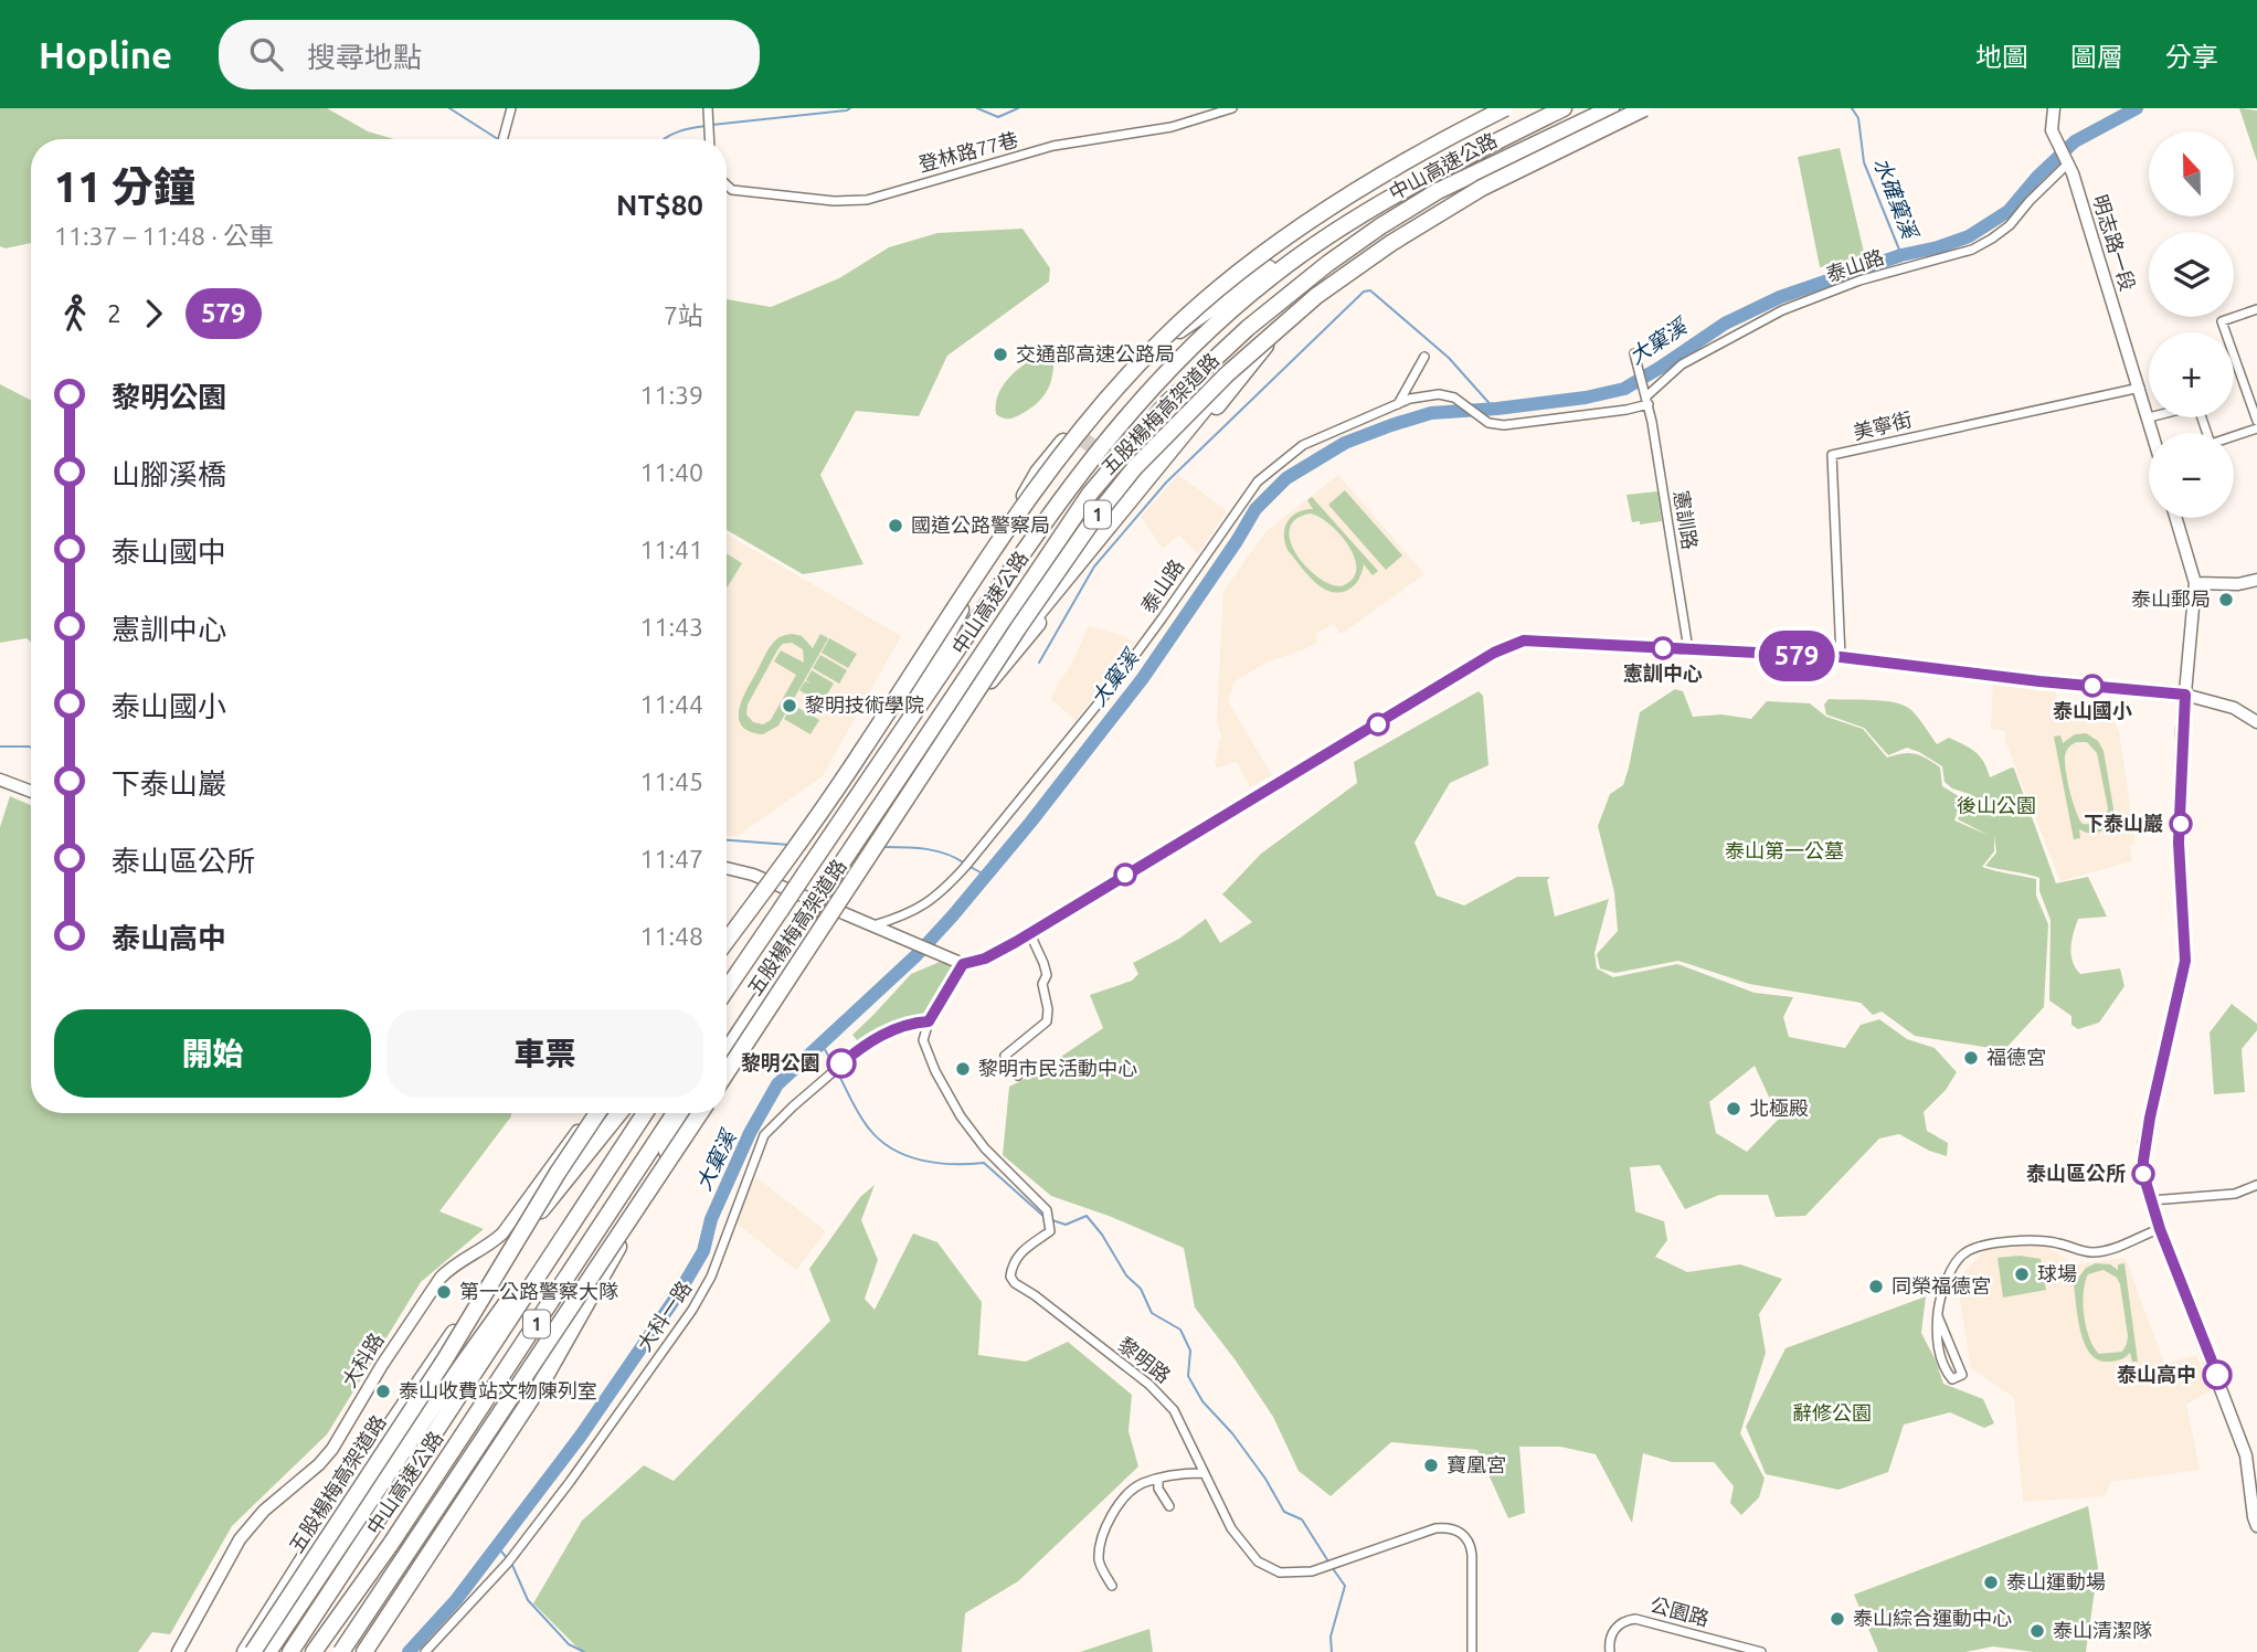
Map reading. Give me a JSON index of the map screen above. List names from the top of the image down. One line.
{"streets":{"highway":["中山高速公路","五股楊梅高架道路","1"],"main road":["明志路一段","大科路"],"street":["登林路77巷","泰山路","美寧街","憲訓路","大科一路","黎明路","公園路"]},"crossings":[["明志路一段","泰山路"],["明志路一段","美寧街"],["泰山路","憲訓路"],["大科一路","黎明路"]],"water":["水確窠溪","大窠溪"],"parks":["後山公園","泰山第一公墓","辭修公園"],"places":["交通部高速公路局","國道公路警察局","泰山郵局","憲訓中心","泰山國小","黎明技術學院","下泰山巖","福德宮","黎明公園","黎明市民活動中心","北極殿","泰山區公所","球場","同榮福德宮","第一公路警察大隊","泰山高中","泰山收費站文物陳列室","寶凰宮","泰山運動場","泰山綜合運動中心","泰山清潔隊"],"lines":["bus line 579"],"north":"top","page":{"header":"Hopline","search":"搜尋地點","nav":["地圖","圖層","分享"],"on_map":"579","map_buttons":["+","−"],"heading":["11 分鐘","11:37 – 11:48 · 公車","NT$80"],"legs":["2","579","7站"],"list":[{"name":"黎明公園","value":"11:39"},{"name":"山腳溪橋","value":"11:40"},{"name":"泰山國中","value":"11:41"},{"name":"憲訓中心","value":"11:43"},{"name":"泰山國小","value":"11:44"},{"name":"下泰山巖","value":"11:45"},{"name":"泰山區公所","value":"11:47"},{"name":"泰山高中","value":"11:48"}],"buttons":["開始","車票"]}}
